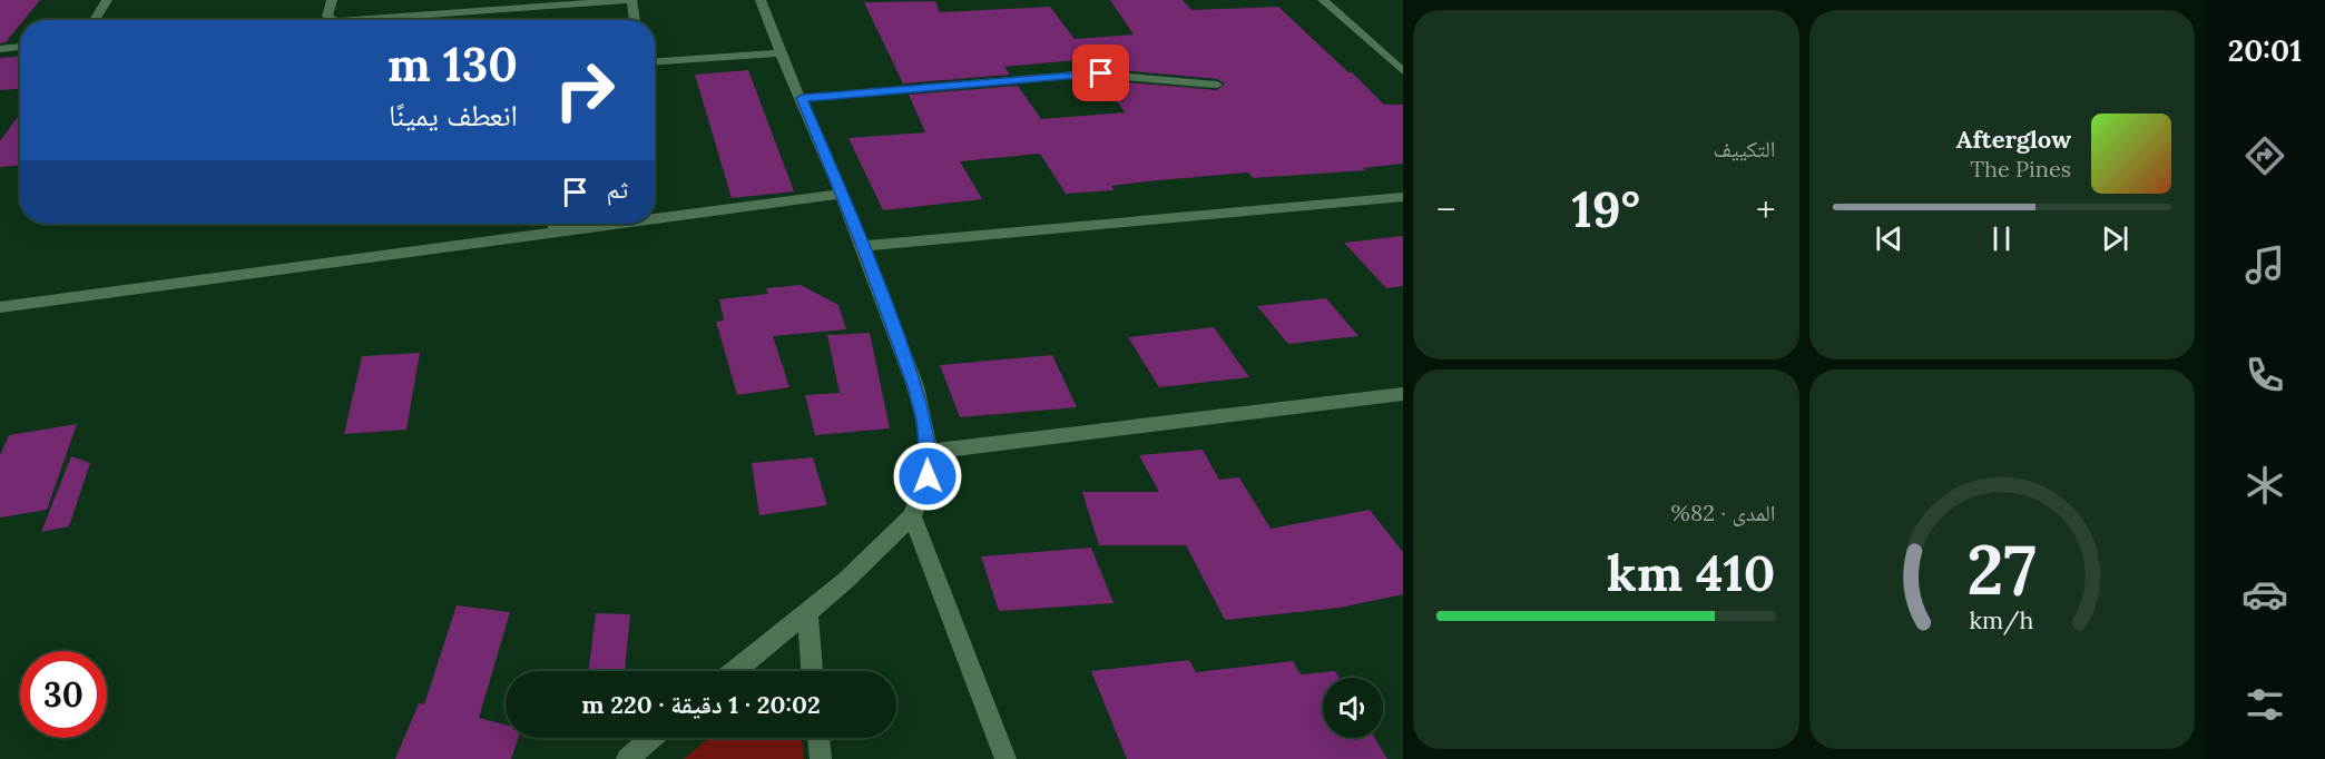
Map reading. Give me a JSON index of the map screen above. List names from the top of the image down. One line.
{"page":{"tabs":"20:01","tile":["التكييف",["المدى · 82%","410 km"]],"turn":["130 m","انعطف يمينًا"],"song":["Afterglow","The Pines"],"then":"ثم","heat":["−","19°","+"],"limit":"30","trip":"20:02 · 1 دقيقة · 220 m","gauge":["27","km/h"]}}
